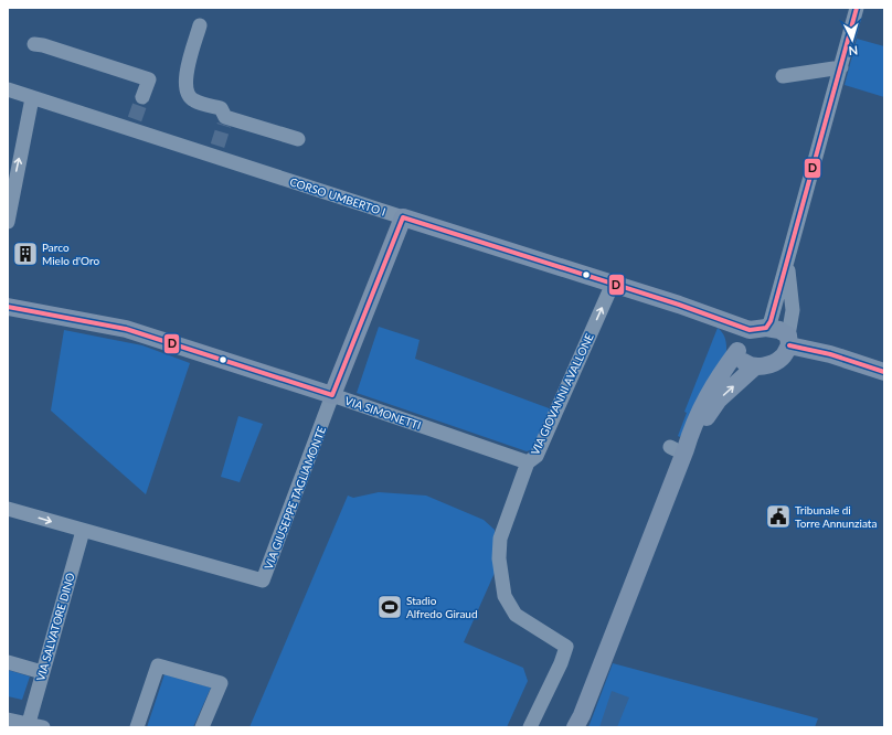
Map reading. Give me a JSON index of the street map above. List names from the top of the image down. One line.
{"streets":{"main road":["CORSO UMBERTO I","VIA SIMONETTI","VIA GIUSEPPE TAGLIAMONTE"],"street":["VIA GIOVANNI AVALLONE","VIA SALVATORE DINO"]},"crossings":[["CORSO UMBERTO I","VIA GIOVANNI AVALLONE"],["CORSO UMBERTO I","VIA GIUSEPPE TAGLIAMONTE"],["VIA GIOVANNI AVALLONE","VIA SIMONETTI"],["VIA SIMONETTI","VIA GIUSEPPE TAGLIAMONTE"],["VIA GIUSEPPE TAGLIAMONTE","VIA SALVATORE DINO"]],"one_way":["VIA GIOVANNI AVALLONE"],"places":{"building":["Parco Mielo d'Oro"],"public building":["Tribunale di Torre Annunziata"],"sports":["Stadio Alfredo Giraud"]},"lines":["transit line D"],"north":"bottom"}
